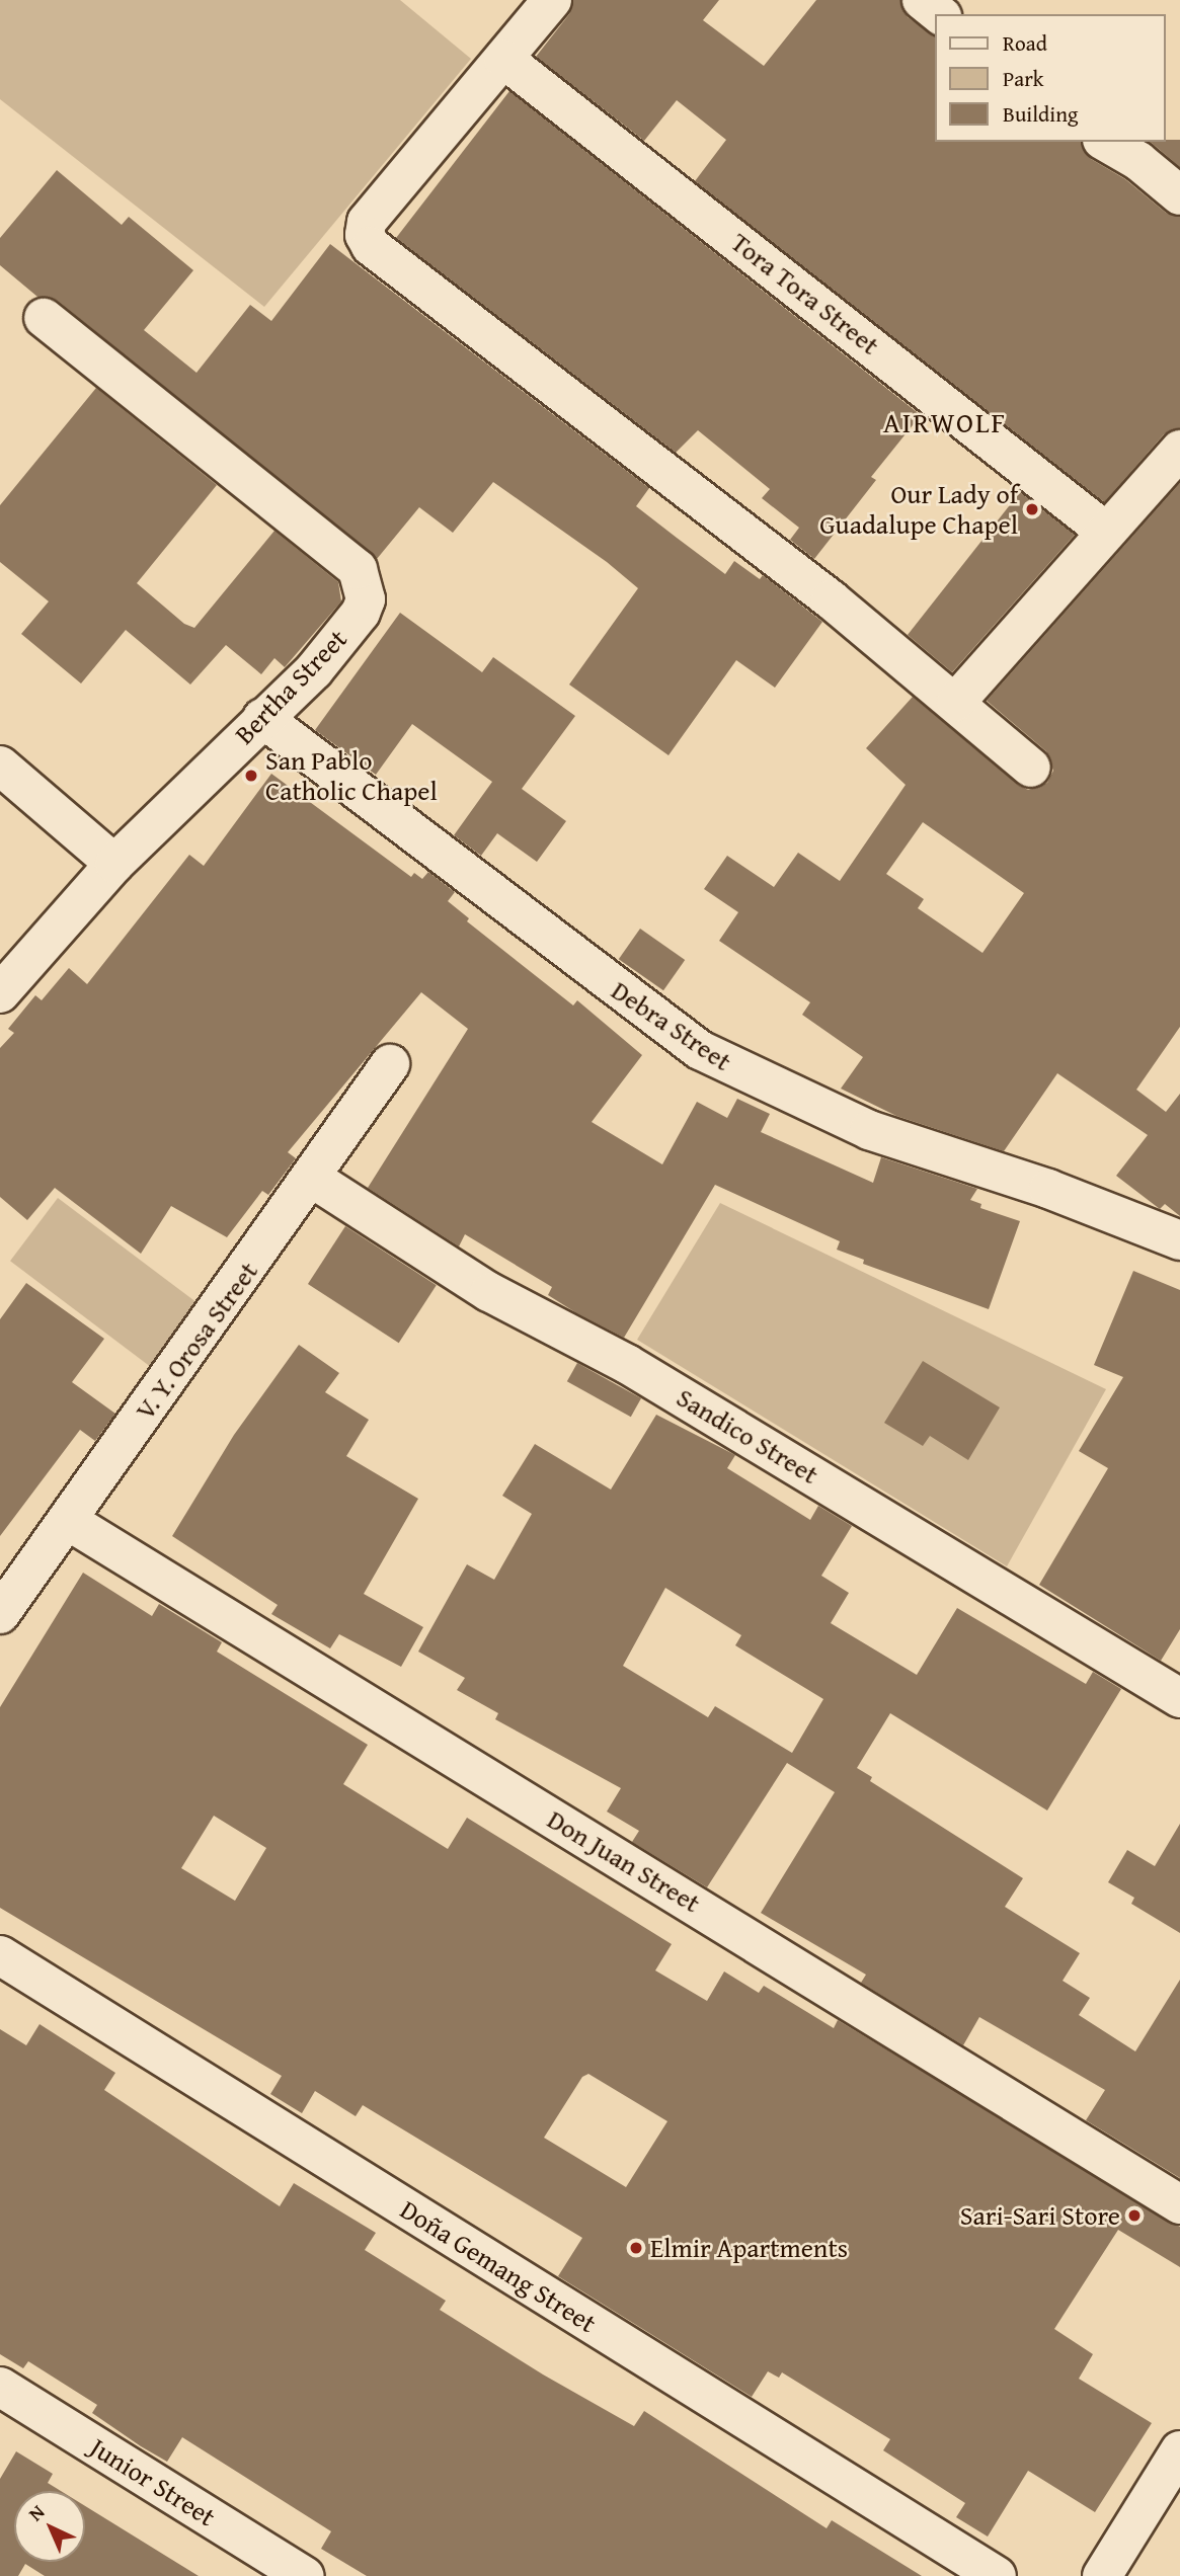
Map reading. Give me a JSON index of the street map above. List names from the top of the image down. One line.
{"streets":{"street":["Tora Tora Street","Bertha Street","Debra Street","V. Y. Orosa Street","Sandico Street","Don Juan Street","Doña Gemang Street","Junior Street"]},"crossings":[["Bertha Street","Debra Street"],["V. Y. Orosa Street","Sandico Street"],["V. Y. Orosa Street","Don Juan Street"]],"districts":["AIRWOLF"],"places":["Our Lady of Guadalupe Chapel","San Pablo Catholic Chapel","Sari-Sari Store","Elmir Apartments"],"legend":["Road","Park","Building"],"north":"top left"}
